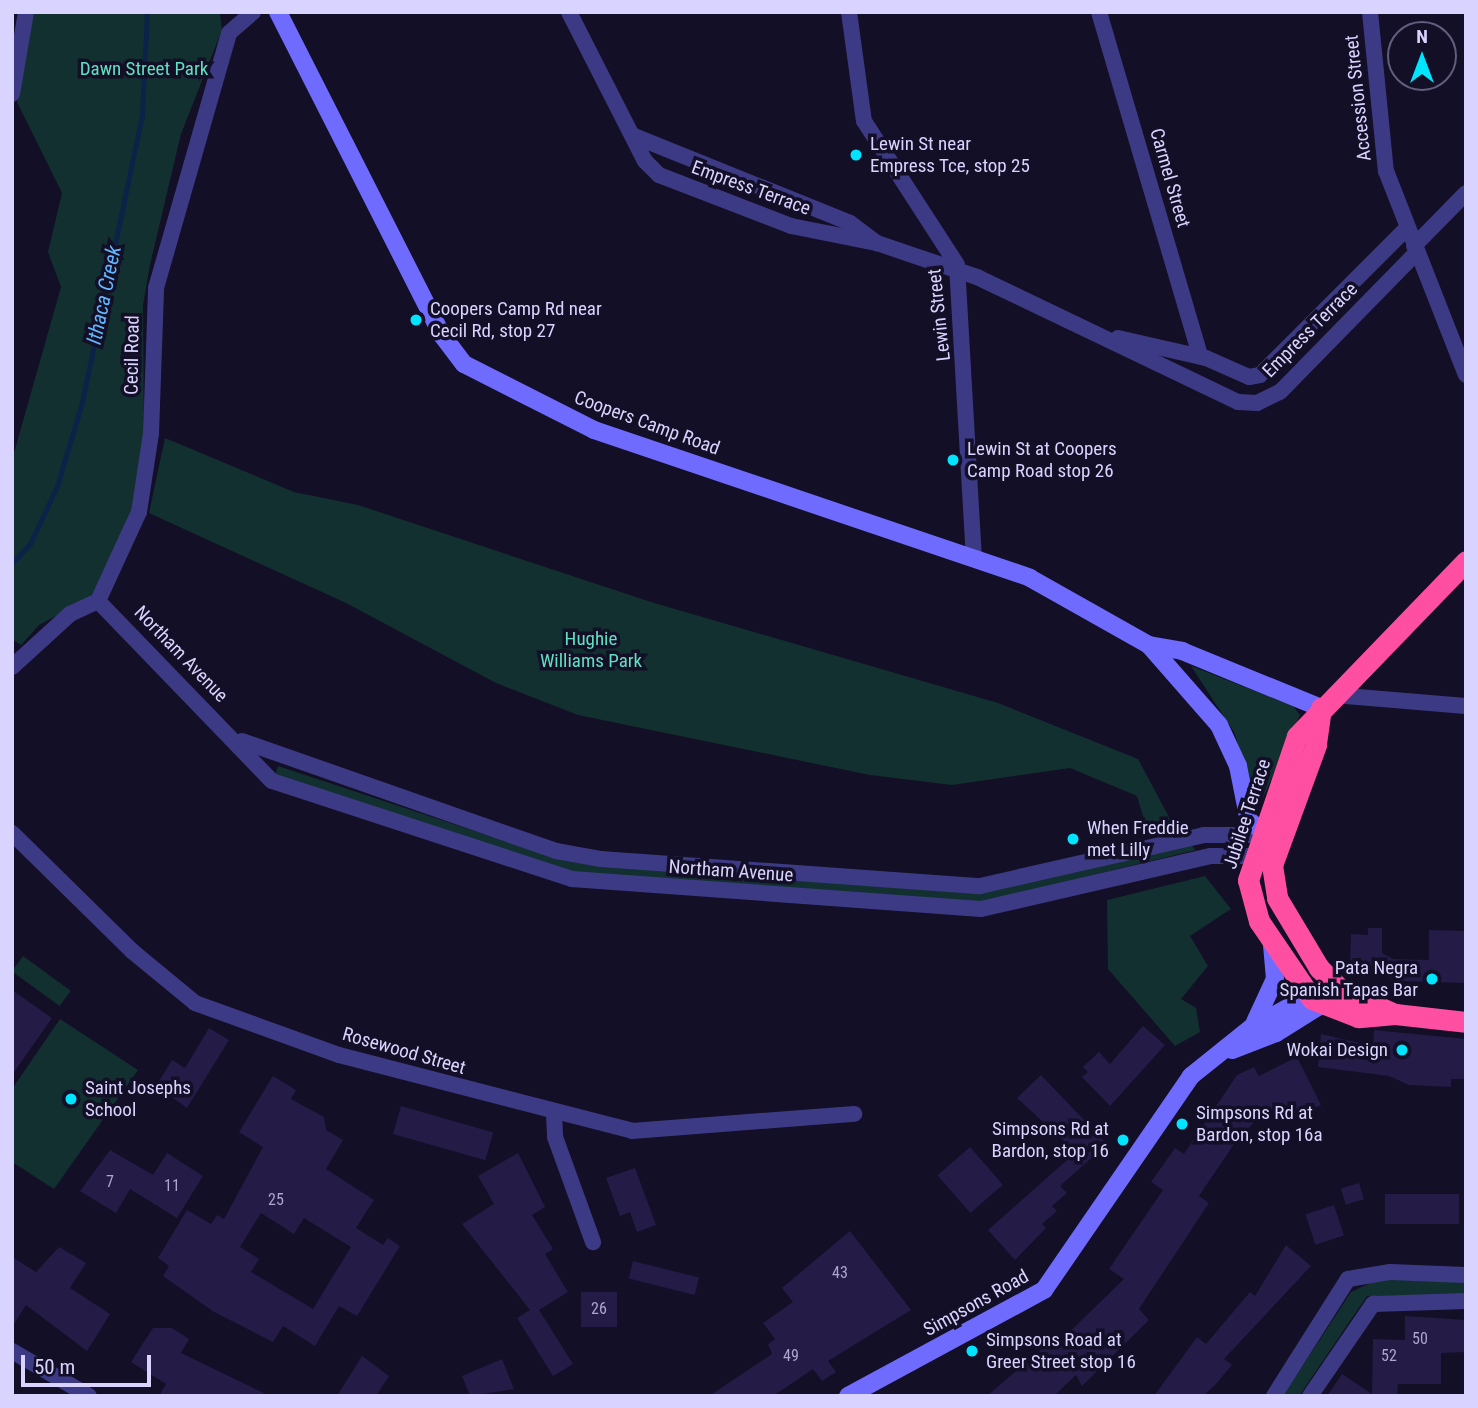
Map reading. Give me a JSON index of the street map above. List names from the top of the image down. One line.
{"streets":{"highway":["Jubilee Terrace"],"main road":["Coopers Camp Road","Simpsons Road"],"street":["Accession Street","Carmel Street","Empress Terrace","Lewin Street","Cecil Road","Northam Avenue","Rosewood Street"]},"crossings":[["Accession Street","Empress Terrace"],["Carmel Street","Empress Terrace"],["Empress Terrace","Lewin Street"],["Lewin Street","Coopers Camp Road"],["Cecil Road","Northam Avenue"],["Coopers Camp Road","Northam Avenue"],["Coopers Camp Road","Jubilee Terrace"],["Northam Avenue","Jubilee Terrace"],["Jubilee Terrace","Simpsons Road"]],"water":["Ithaca Creek"],"parks":["Dawn Street Park","Hughie Williams Park"],"places":["Lewin St near Empress Tce, stop 25","Coopers Camp Rd near Cecil Rd, stop 27","Lewin St at Coopers Camp Road stop 26","When Freddie met Lilly","Pata Negra Spanish Tapas Bar","Wokai Design","Saint Josephs School","Simpsons Rd at Bardon, stop 16a","Simpsons Rd at Bardon, stop 16","Simpsons Road at Greer Street stop 16"],"house_numbers":["7","11","25","43","26","50","49","52"],"scale_bar":"50 m","north":"top"}
